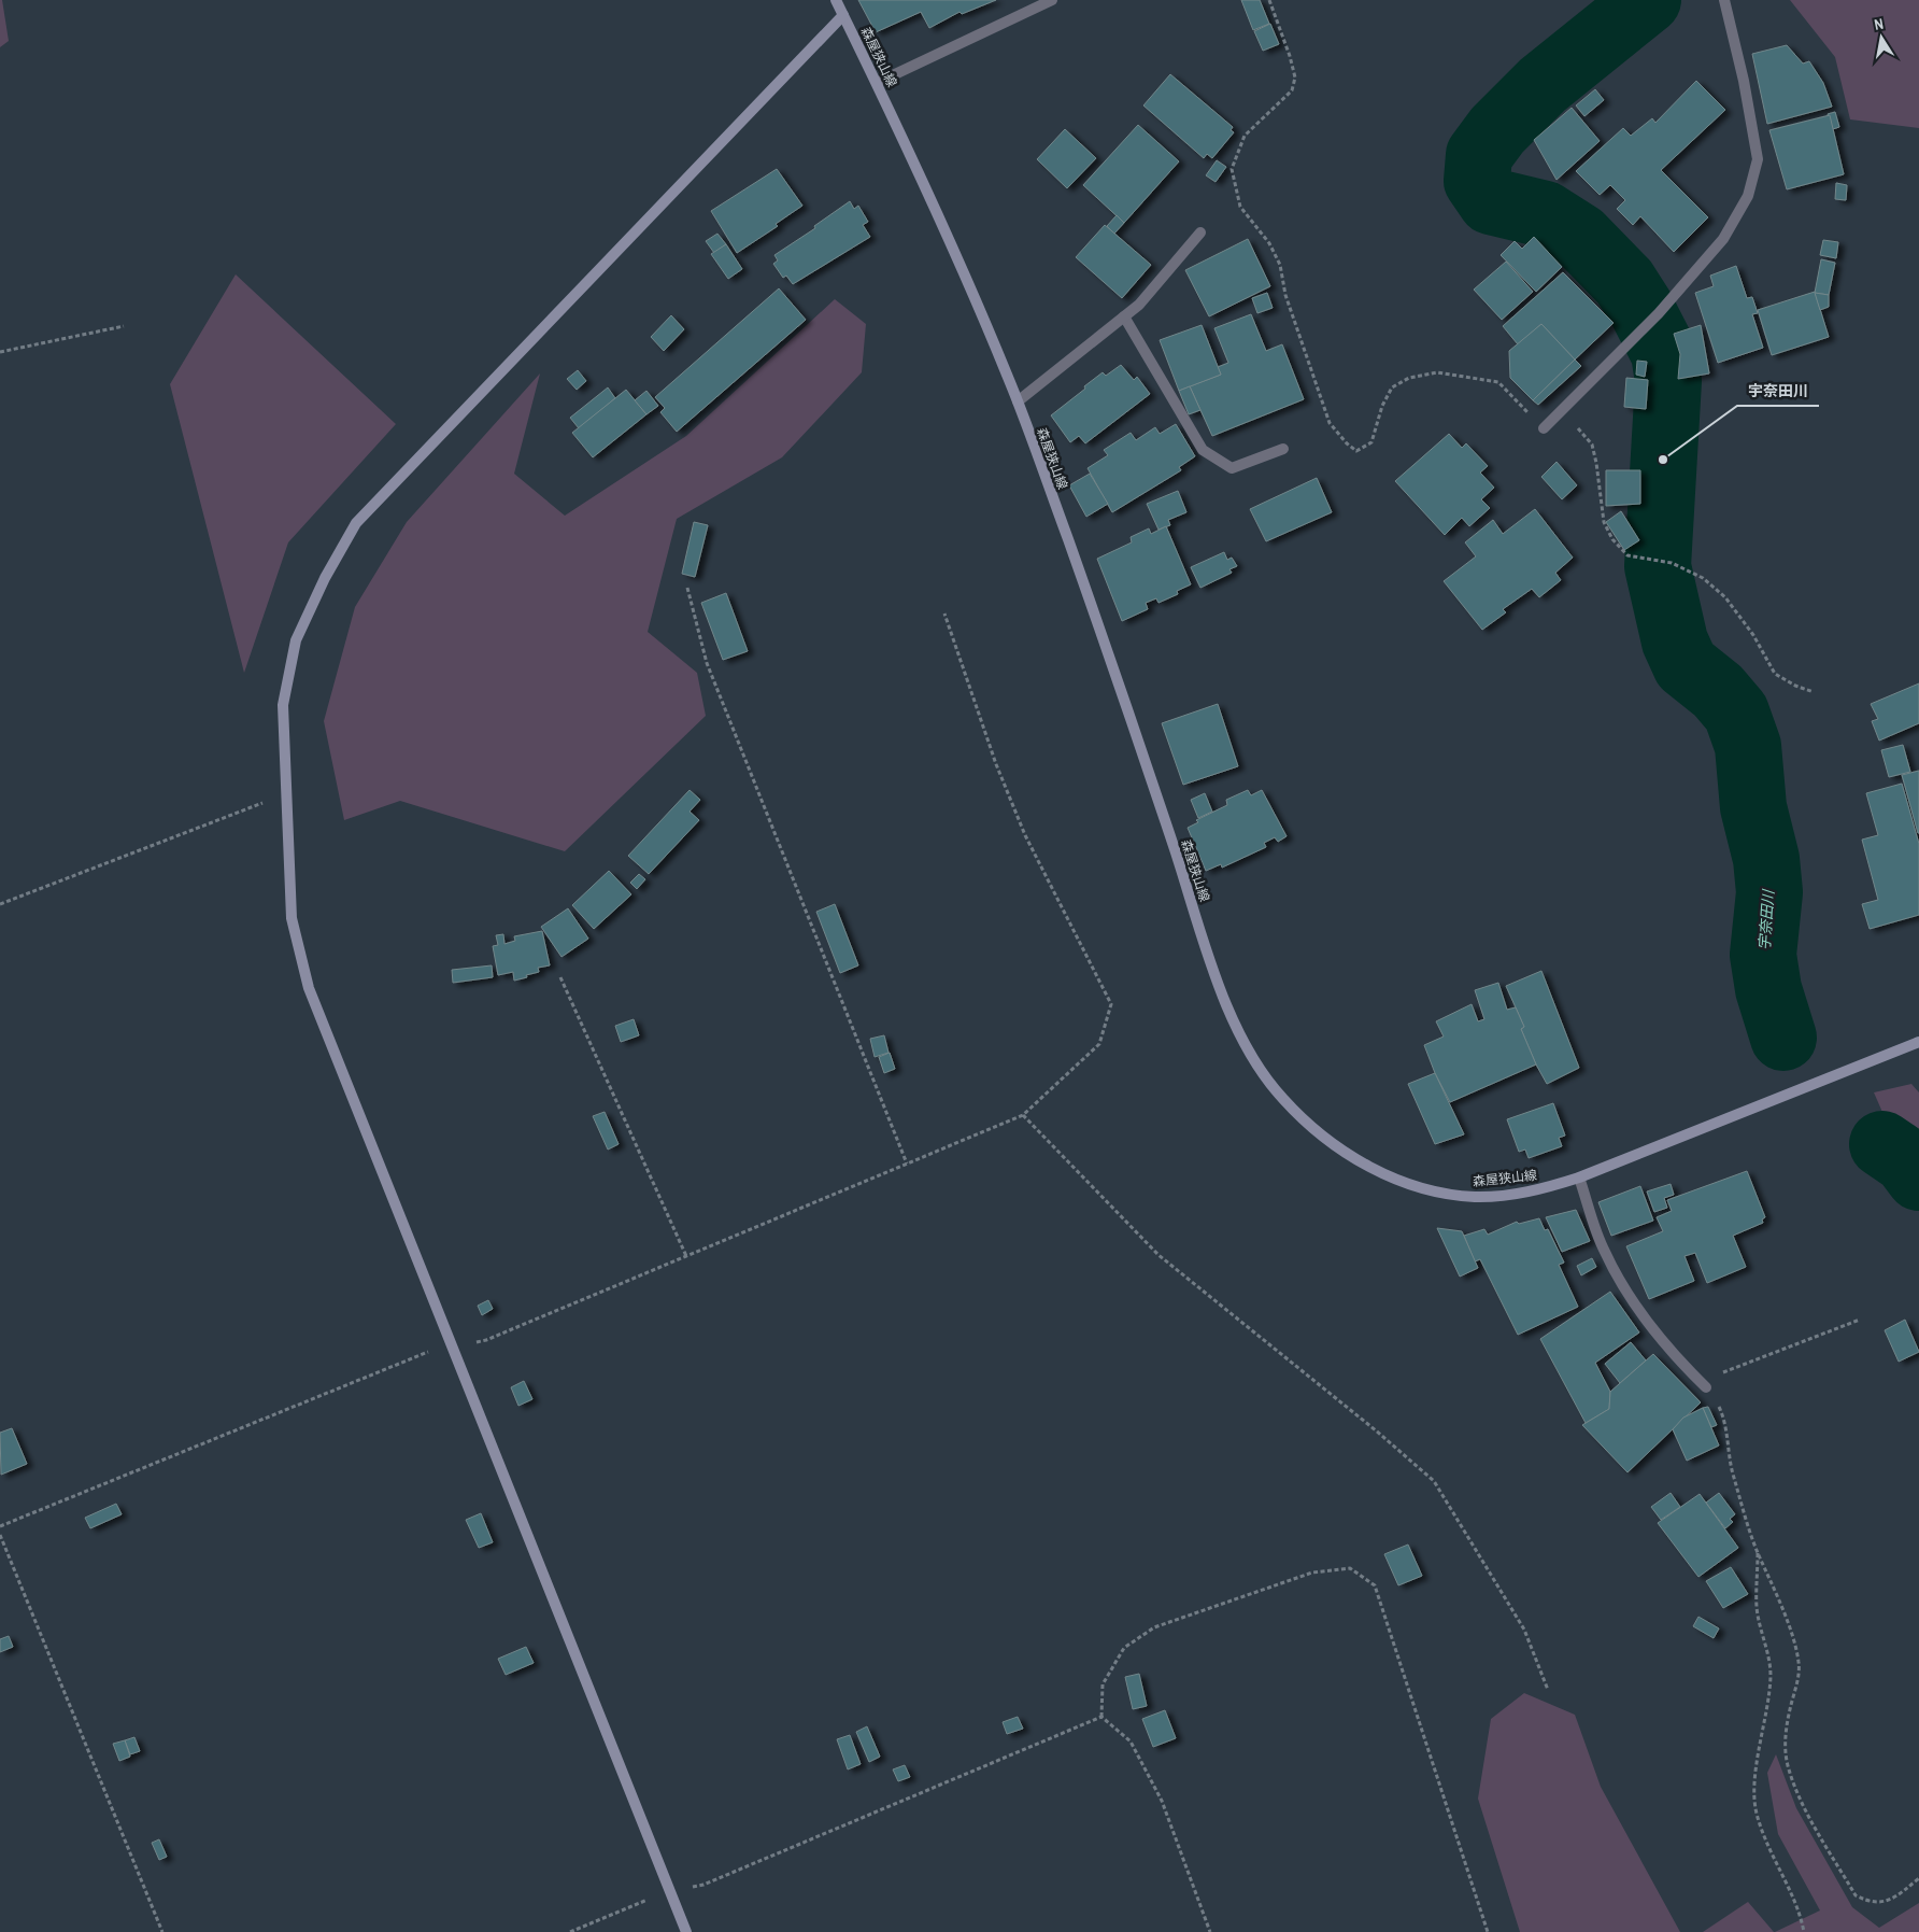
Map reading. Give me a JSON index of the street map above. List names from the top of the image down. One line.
{"streets":{"street":["森屋狭山線"]},"water":["宇奈田川"],"places":["宇奈田川"],"north":"top"}
